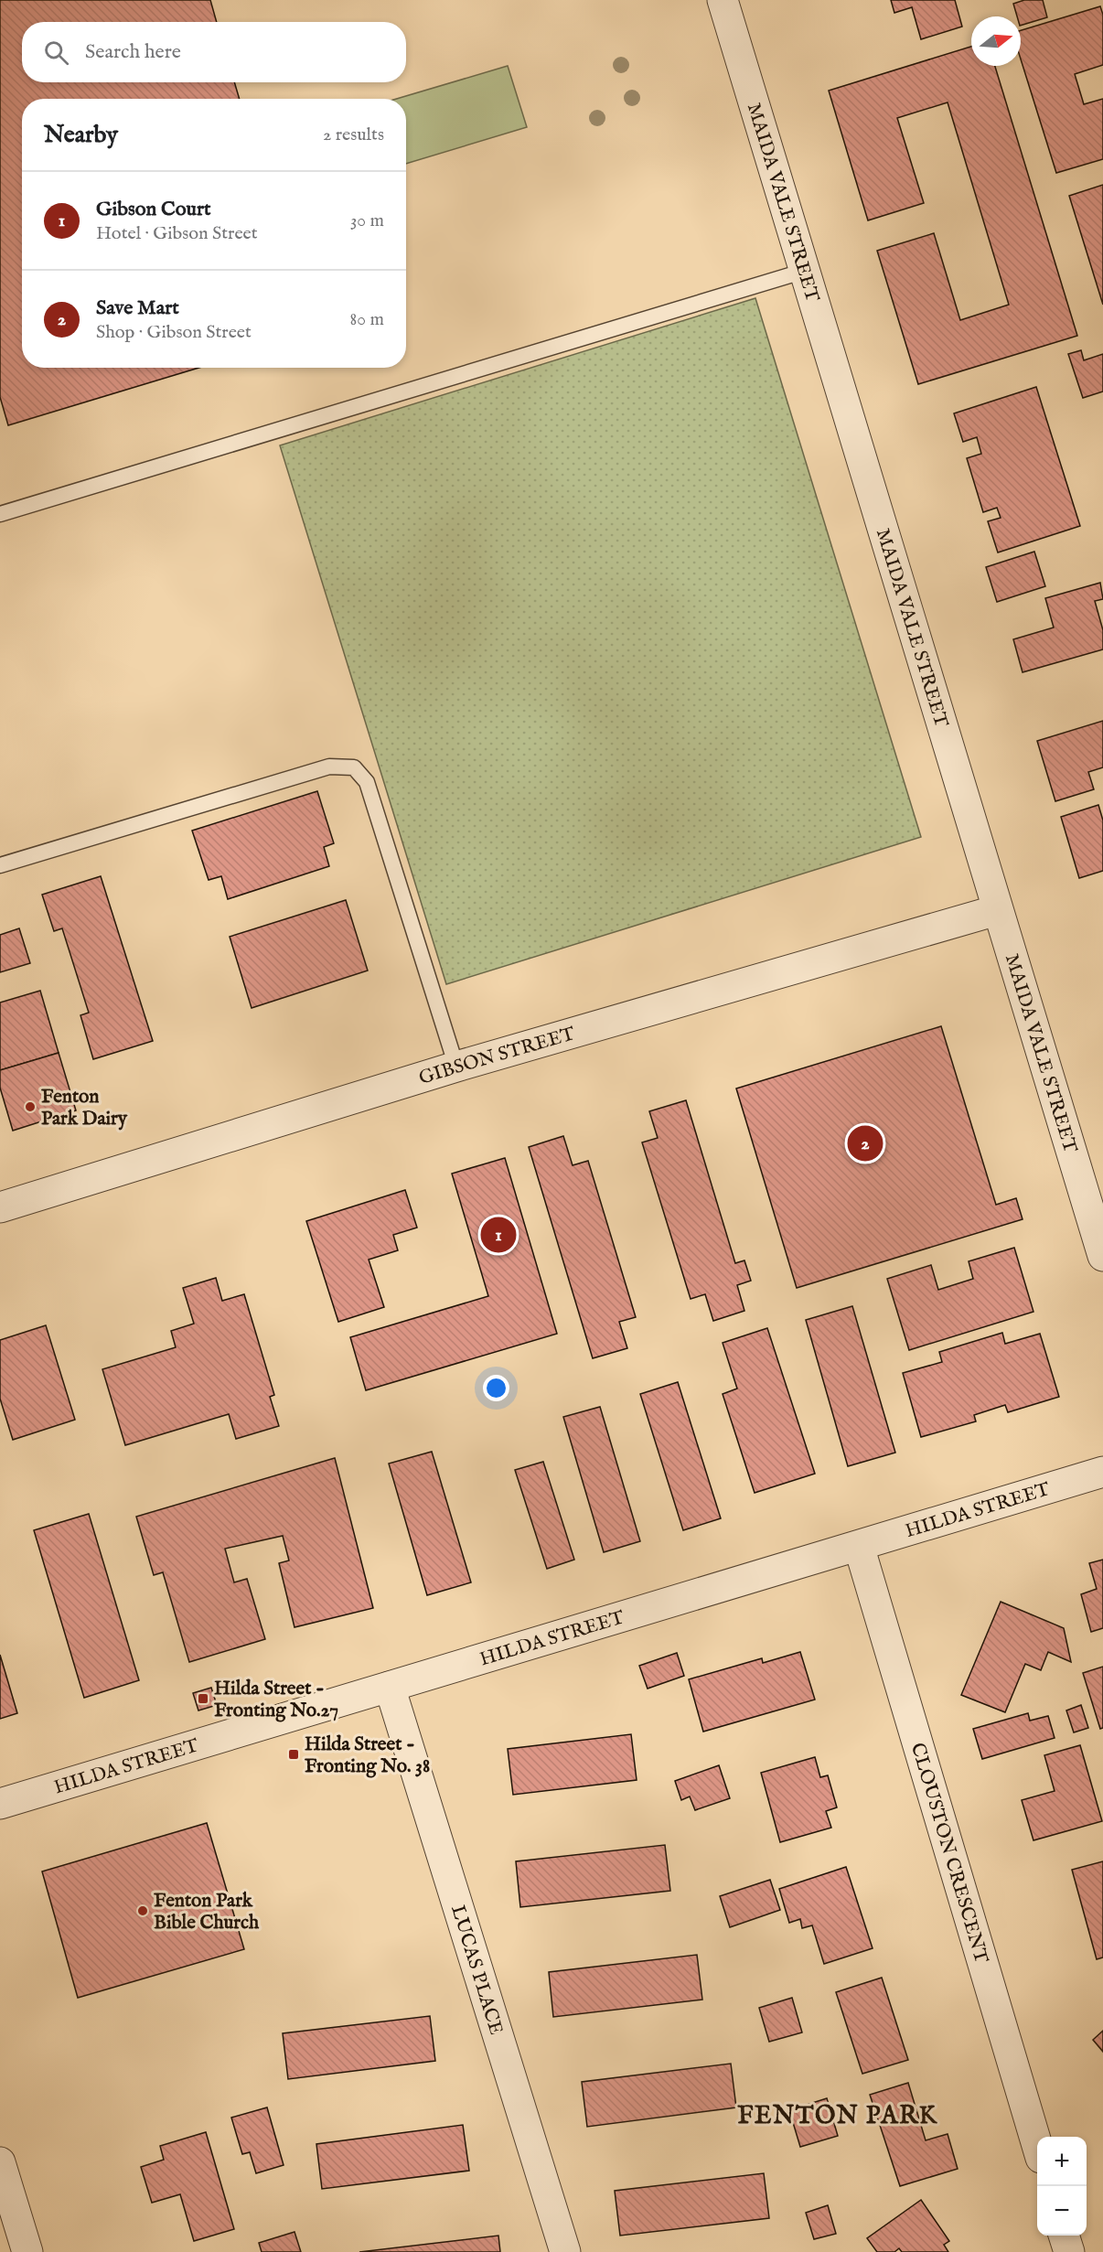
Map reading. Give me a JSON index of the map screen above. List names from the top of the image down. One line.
{"streets":{"street":["MAIDA VALE STREET","GIBSON STREET","HILDA STREET","CLOUSTON CRESCENT","LUCAS PLACE"]},"crossings":[["MAIDA VALE STREET","GIBSON STREET"],["HILDA STREET","CLOUSTON CRESCENT"],["HILDA STREET","LUCAS PLACE"]],"districts":["FENTON PARK"],"places":{"other":["Fenton Park Dairy","Fenton Park Bible Church"],"transit":["Hilda Street - Fronting No.27","Hilda Street - Fronting No. 38"]},"north":"right","page":{"search":"Search here","heading":["Nearby","2 results"],"list":[{"mark":"1","name":"Gibson Court","note":"Hotel · Gibson Street","value":"30 m"},{"mark":"2","name":"Save Mart","note":"Shop · Gibson Street","value":"80 m"}],"pins":["2","1"],"map_buttons":["+","−"]}}
